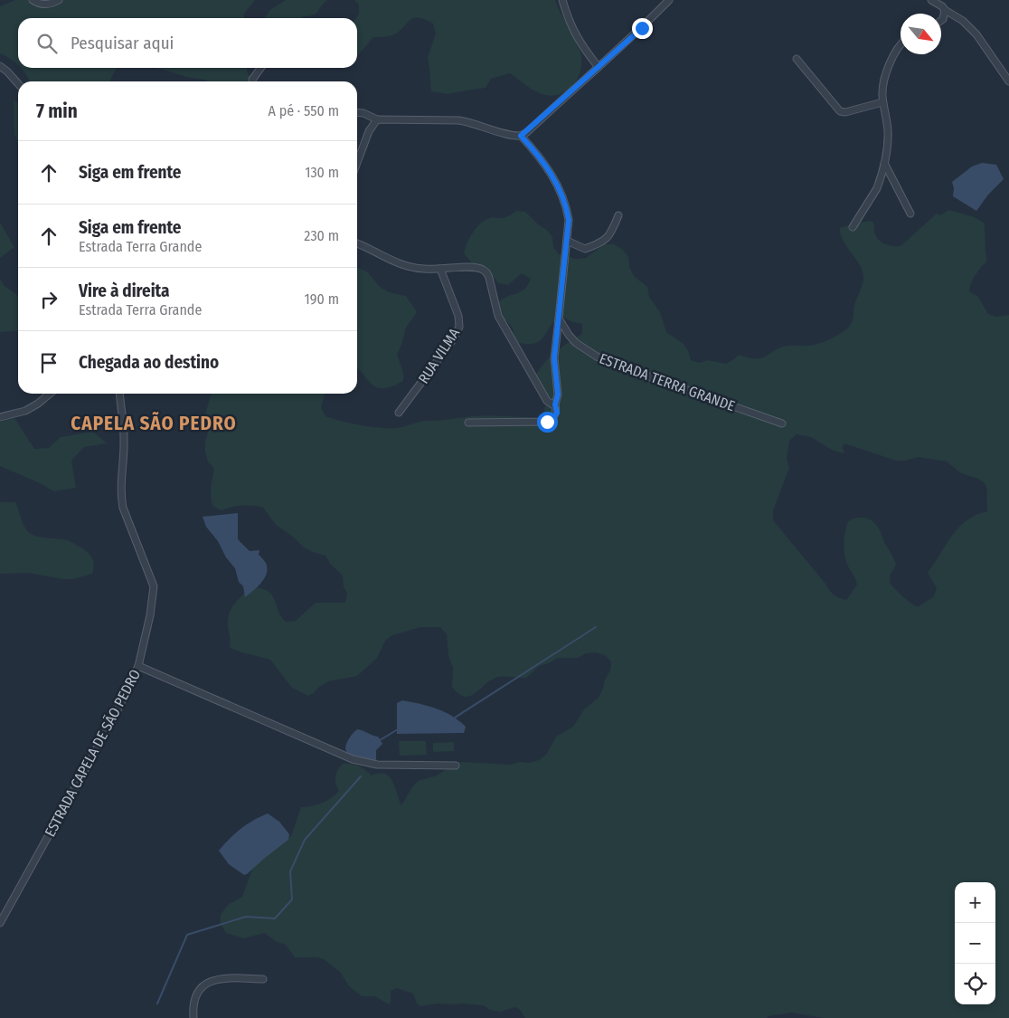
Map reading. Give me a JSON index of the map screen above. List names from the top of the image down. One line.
{"streets":{"street":["RUA VILMA","ESTRADA TERRA GRANDE","ESTRADA CAPELA DE SÃO PEDRO"]},"districts":["CAPELA SÃO PEDRO"],"north":"bottom right","page":{"search":"Pesquisar aqui","heading":["7 min","A pé · 550 m"],"list":[["Siga em frente","130 m"],["Siga em frente","Estrada Terra Grande","230 m"],["Vire à direita","Estrada Terra Grande","190 m"],"Chegada ao destino"],"map_buttons":["+","−"]}}
